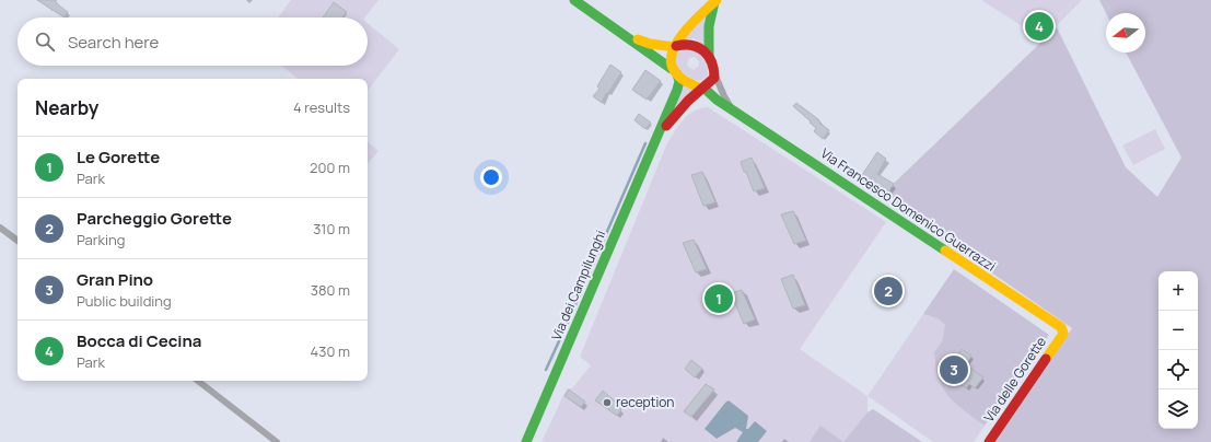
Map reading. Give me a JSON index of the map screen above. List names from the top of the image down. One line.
{"streets":{"street":["Via Francesco Domenico Guerrazzi","Via dei Campilunghi","Via delle Gorette"]},"crossings":[["Via Francesco Domenico Guerrazzi","Via dei Campilunghi"],["Via Francesco Domenico Guerrazzi","Via delle Gorette"]],"places":["reception"],"north":"left","page":{"pins":["4","2","1","3"],"search":"Search here","heading":["Nearby","4 results"],"list":[{"mark":"1","name":"Le Gorette","note":"Park","value":"200 m"},{"mark":"2","name":"Parcheggio Gorette","note":"Parking","value":"310 m"},{"mark":"3","name":"Gran Pino","note":"Public building","value":"380 m"},{"mark":"4","name":"Bocca di Cecina","note":"Park","value":"430 m"}],"map_buttons":["+","−"]}}
